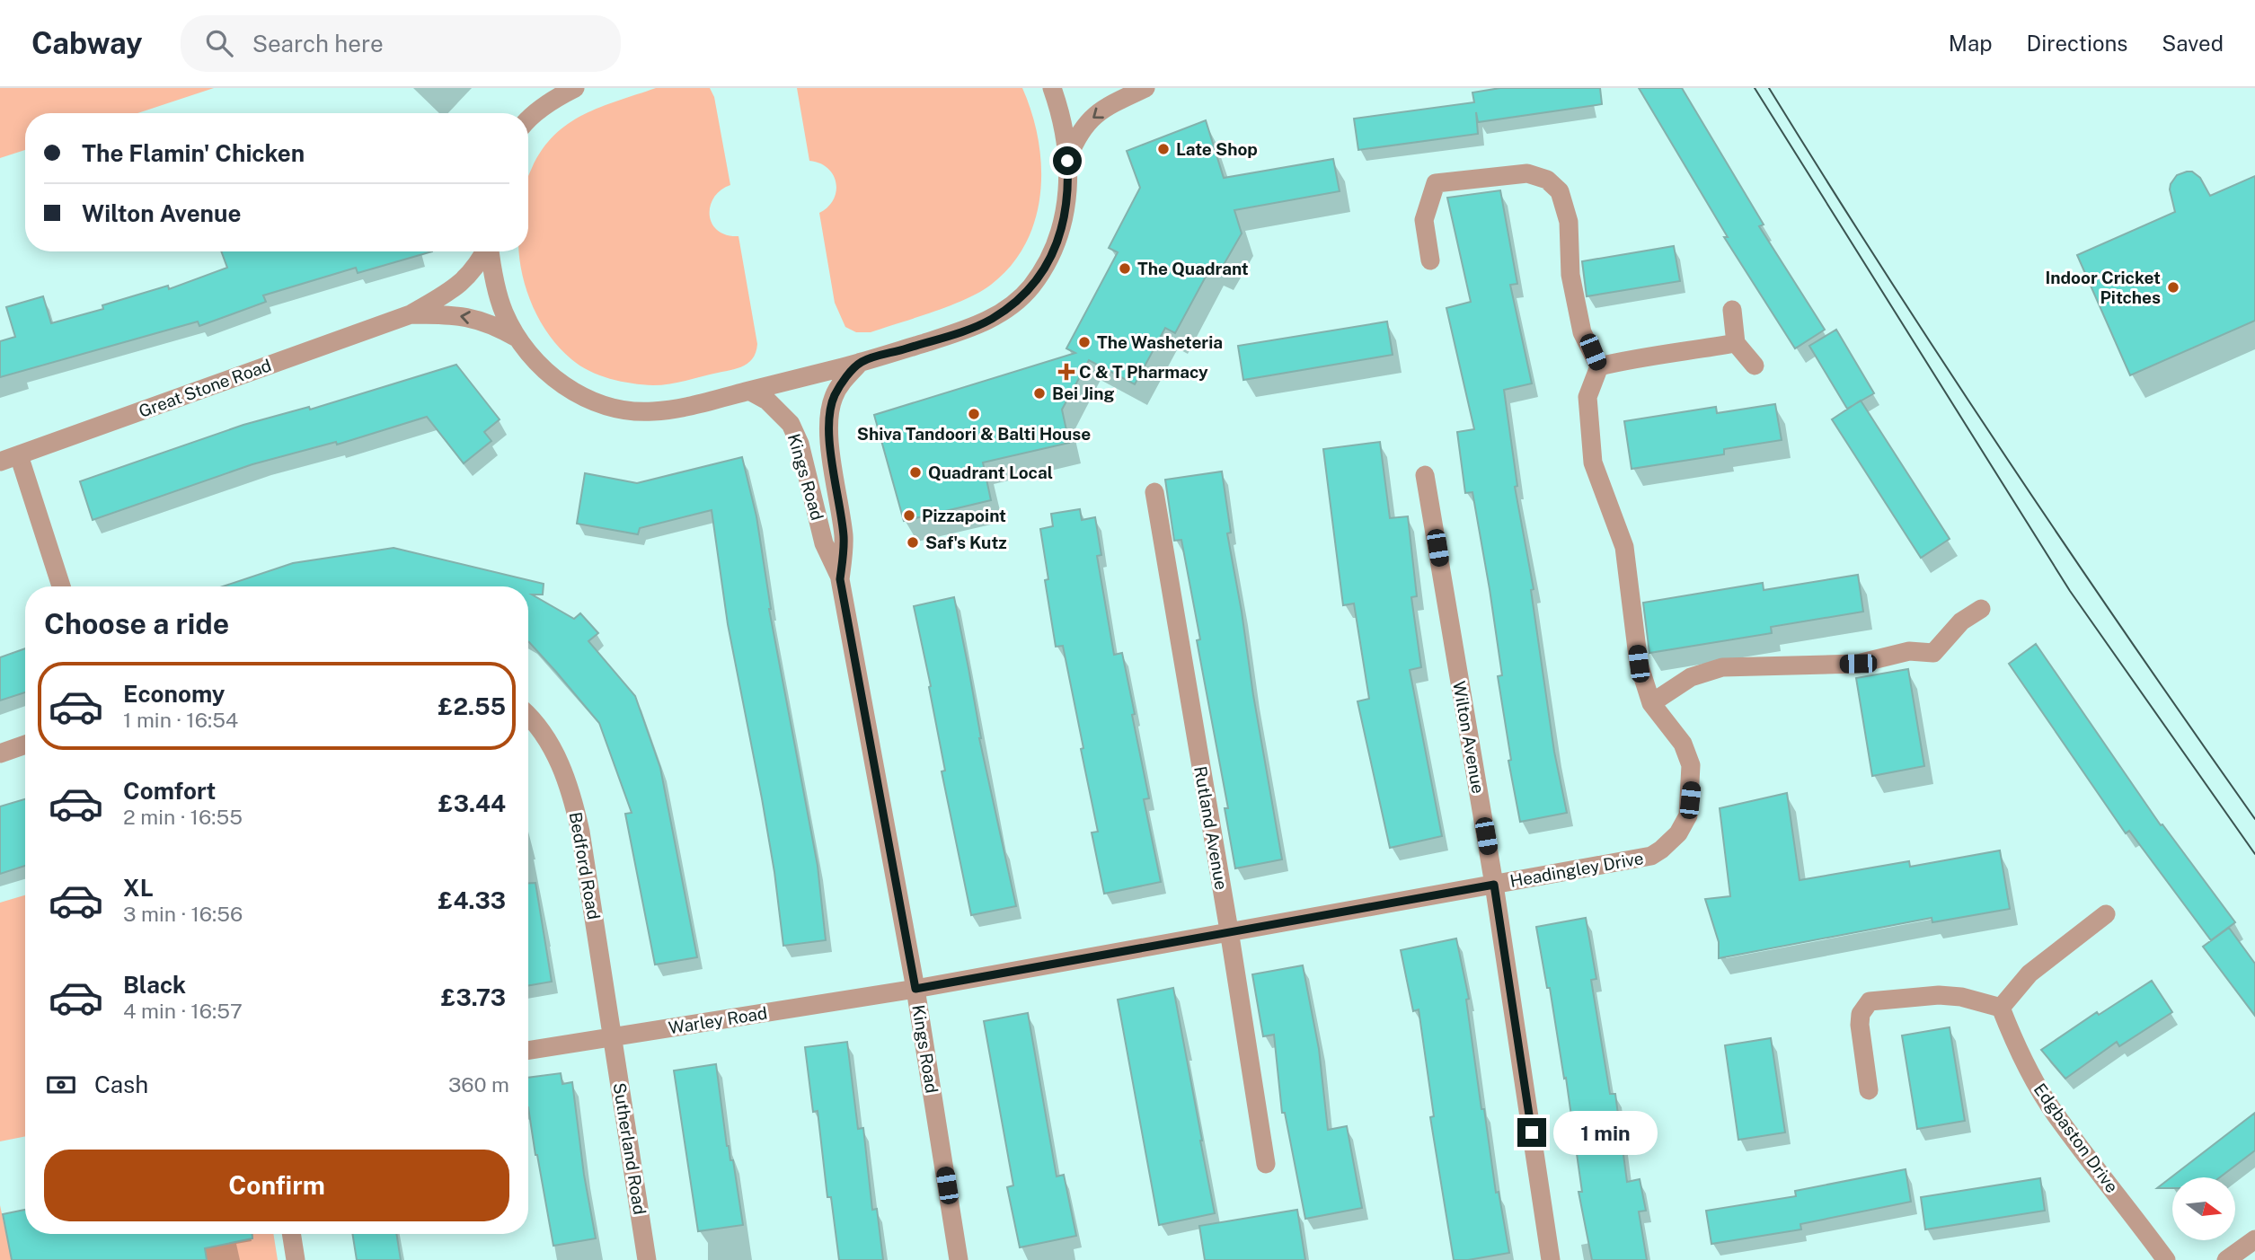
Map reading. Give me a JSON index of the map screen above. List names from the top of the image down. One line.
{"streets":{"street":["Great Stone Road","Kings Road","Wilton Avenue","Rutland Avenue","Bedford Road","Headingley Drive","Warley Road","Edgbaston Drive","Sutherland Road"]},"crossings":[["Kings Road","Headingley Drive"],["Kings Road","Warley Road"],["Wilton Avenue","Headingley Drive"],["Rutland Avenue","Headingley Drive"],["Bedford Road","Warley Road"],["Bedford Road","Sutherland Road"],["Headingley Drive","Warley Road"],["Warley Road","Sutherland Road"]],"places":{"other":["Late Shop","The Quadrant","Indoor Cricket Pitches","The Washeteria","Bei Jing","Shiva Tandoori & Balti House","Quadrant Local","Pizzapoint","Saf's Kutz"],"health":["C & T Pharmacy"]},"north":"right","page":{"header":"Cabway","search":"Search here","nav":["Map","Directions","Saved"],"banner":["The Flamin' Chicken","Wilton Avenue"],"heading":"Choose a ride","list":[{"name":"Economy","note":"1 min · 16:54","value":"£2.55"},{"name":"Comfort","note":"2 min · 16:55","value":"£3.44"},{"name":"XL","note":"3 min · 16:56","value":"£4.33"},{"name":"Black","note":"4 min · 16:57","value":"£3.73"}],"pay":["Cash","360 m"],"bubble":"1 min","buttons":"Confirm"}}
